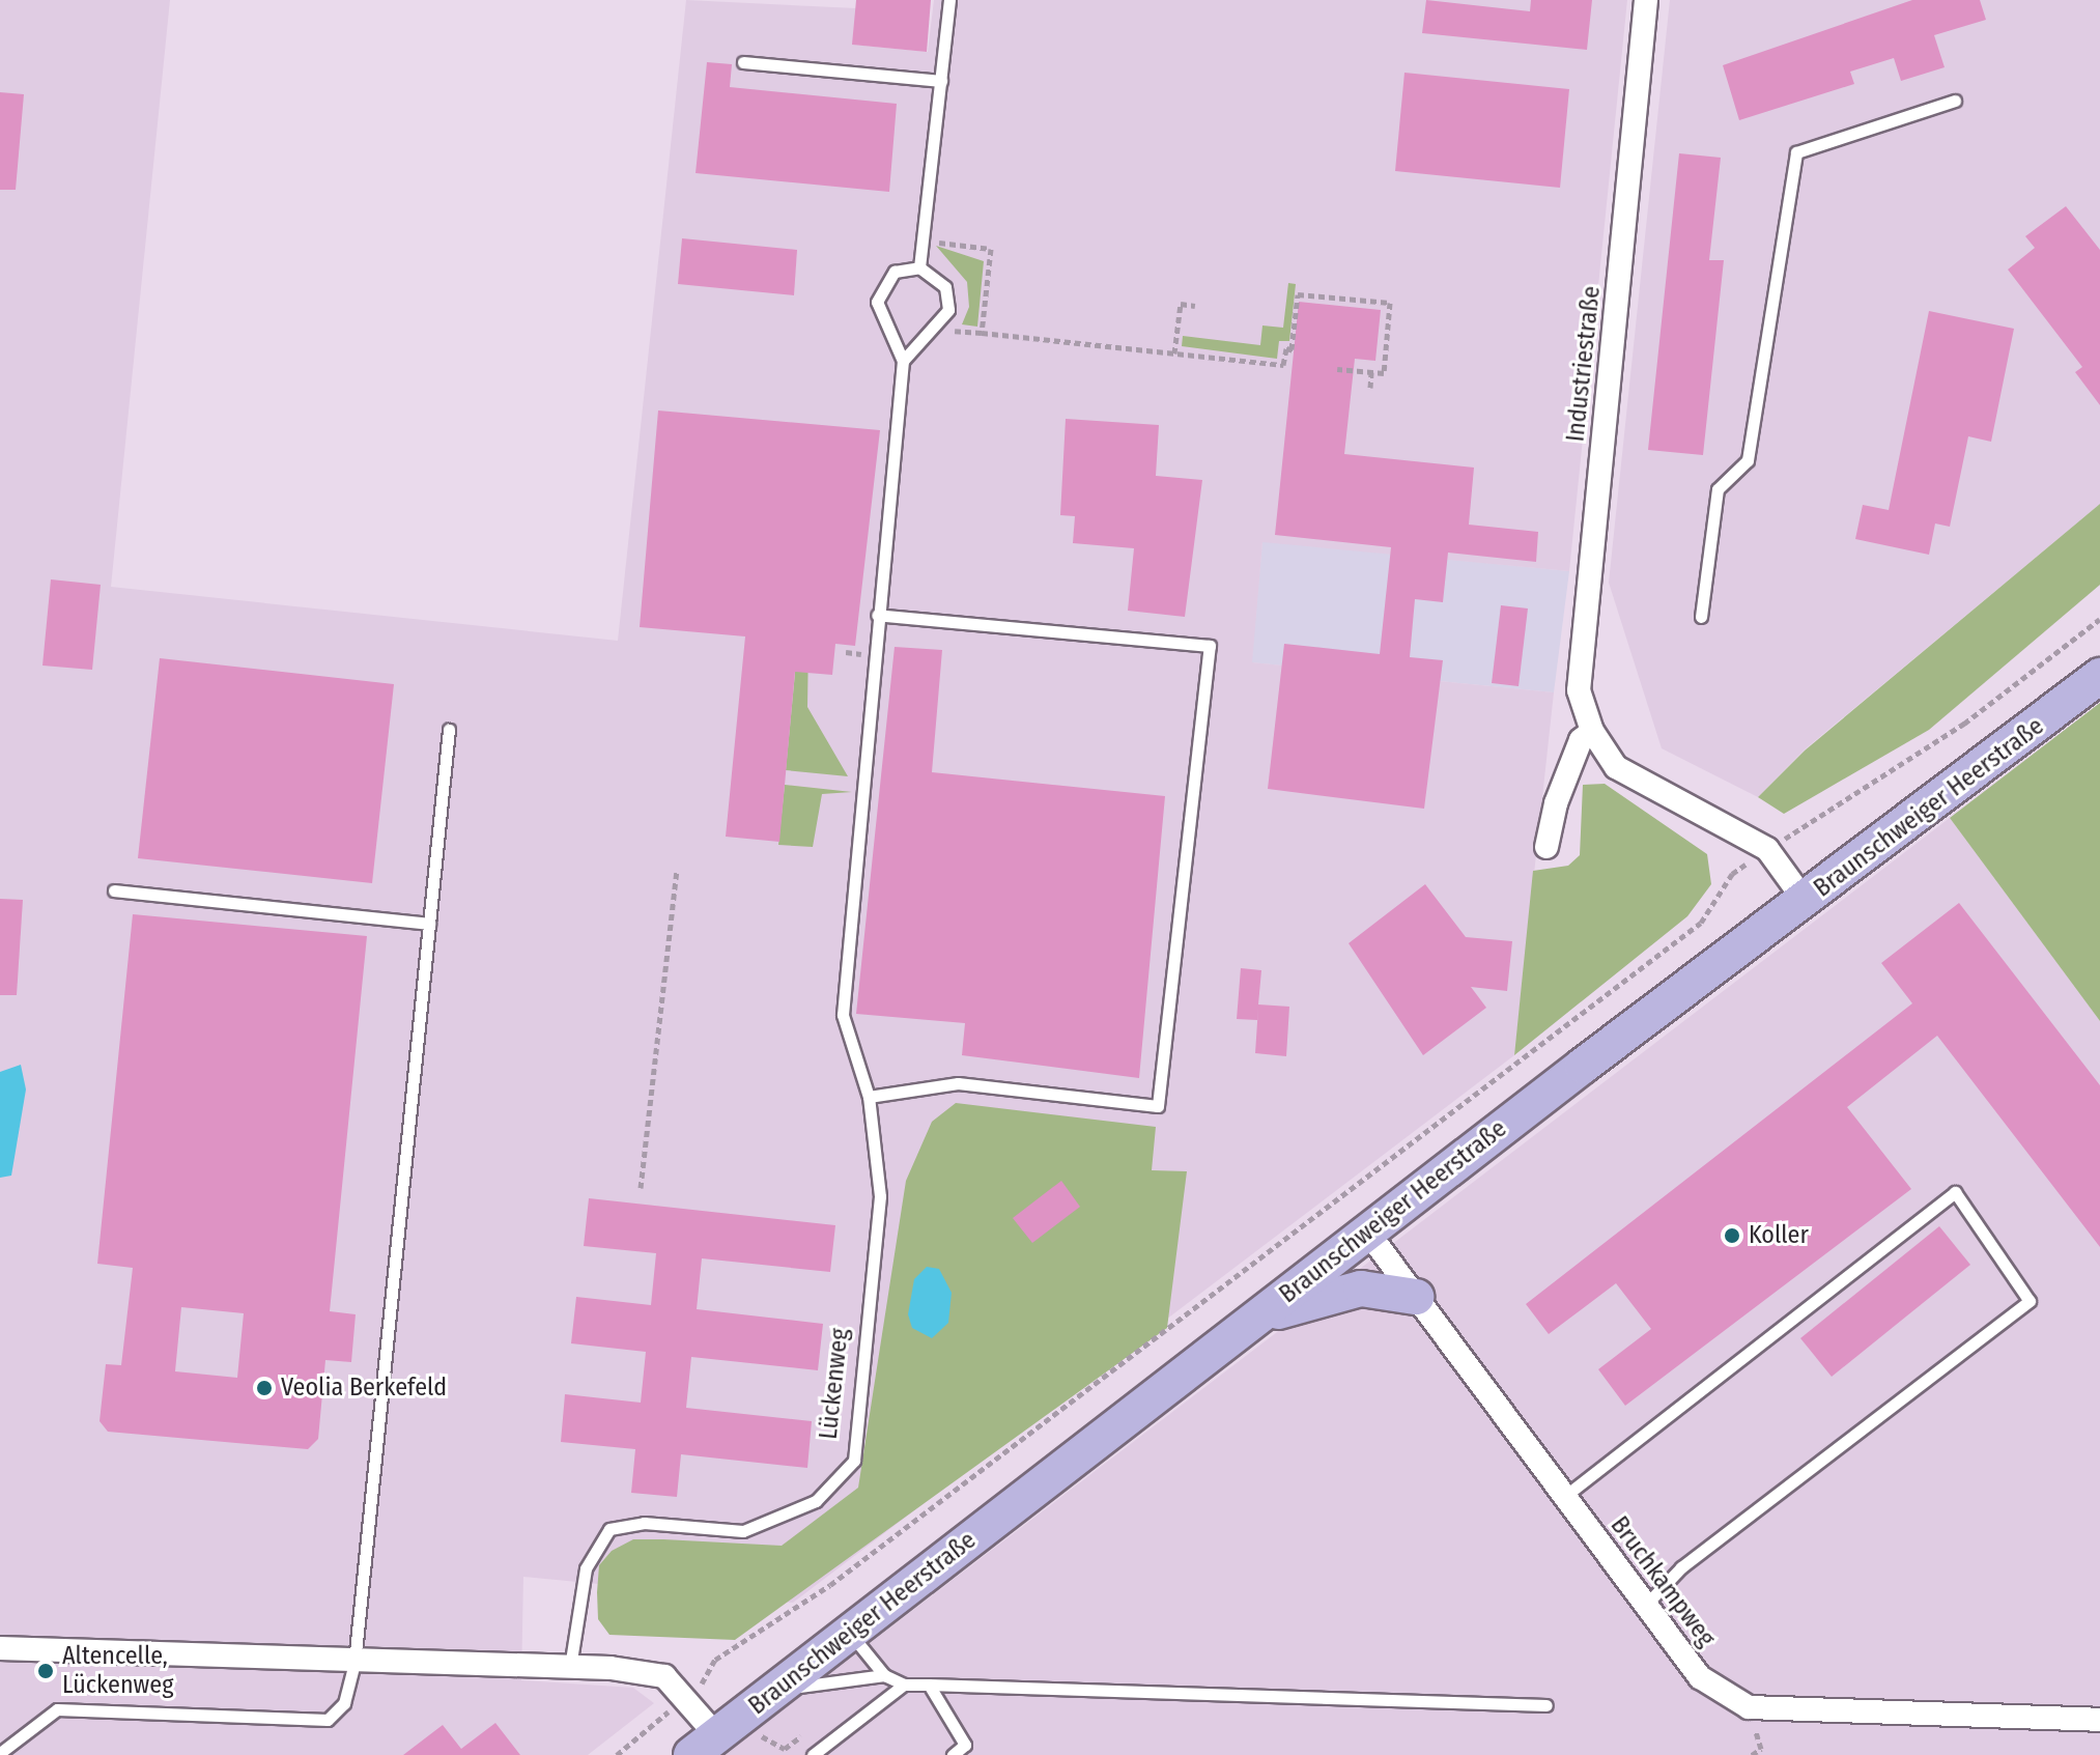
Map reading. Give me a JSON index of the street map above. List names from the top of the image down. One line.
{"streets":{"main road":["Braunschweiger Heerstraße"],"street":["Industriestraße","Bruchkampweg"],"lane":["Lückenweg"]},"crossings":[["Industriestraße","Braunschweiger Heerstraße"],["Braunschweiger Heerstraße","Bruchkampweg"]],"places":["Koller","Veolia Berkefeld","Altencelle, Lückenweg"]}
